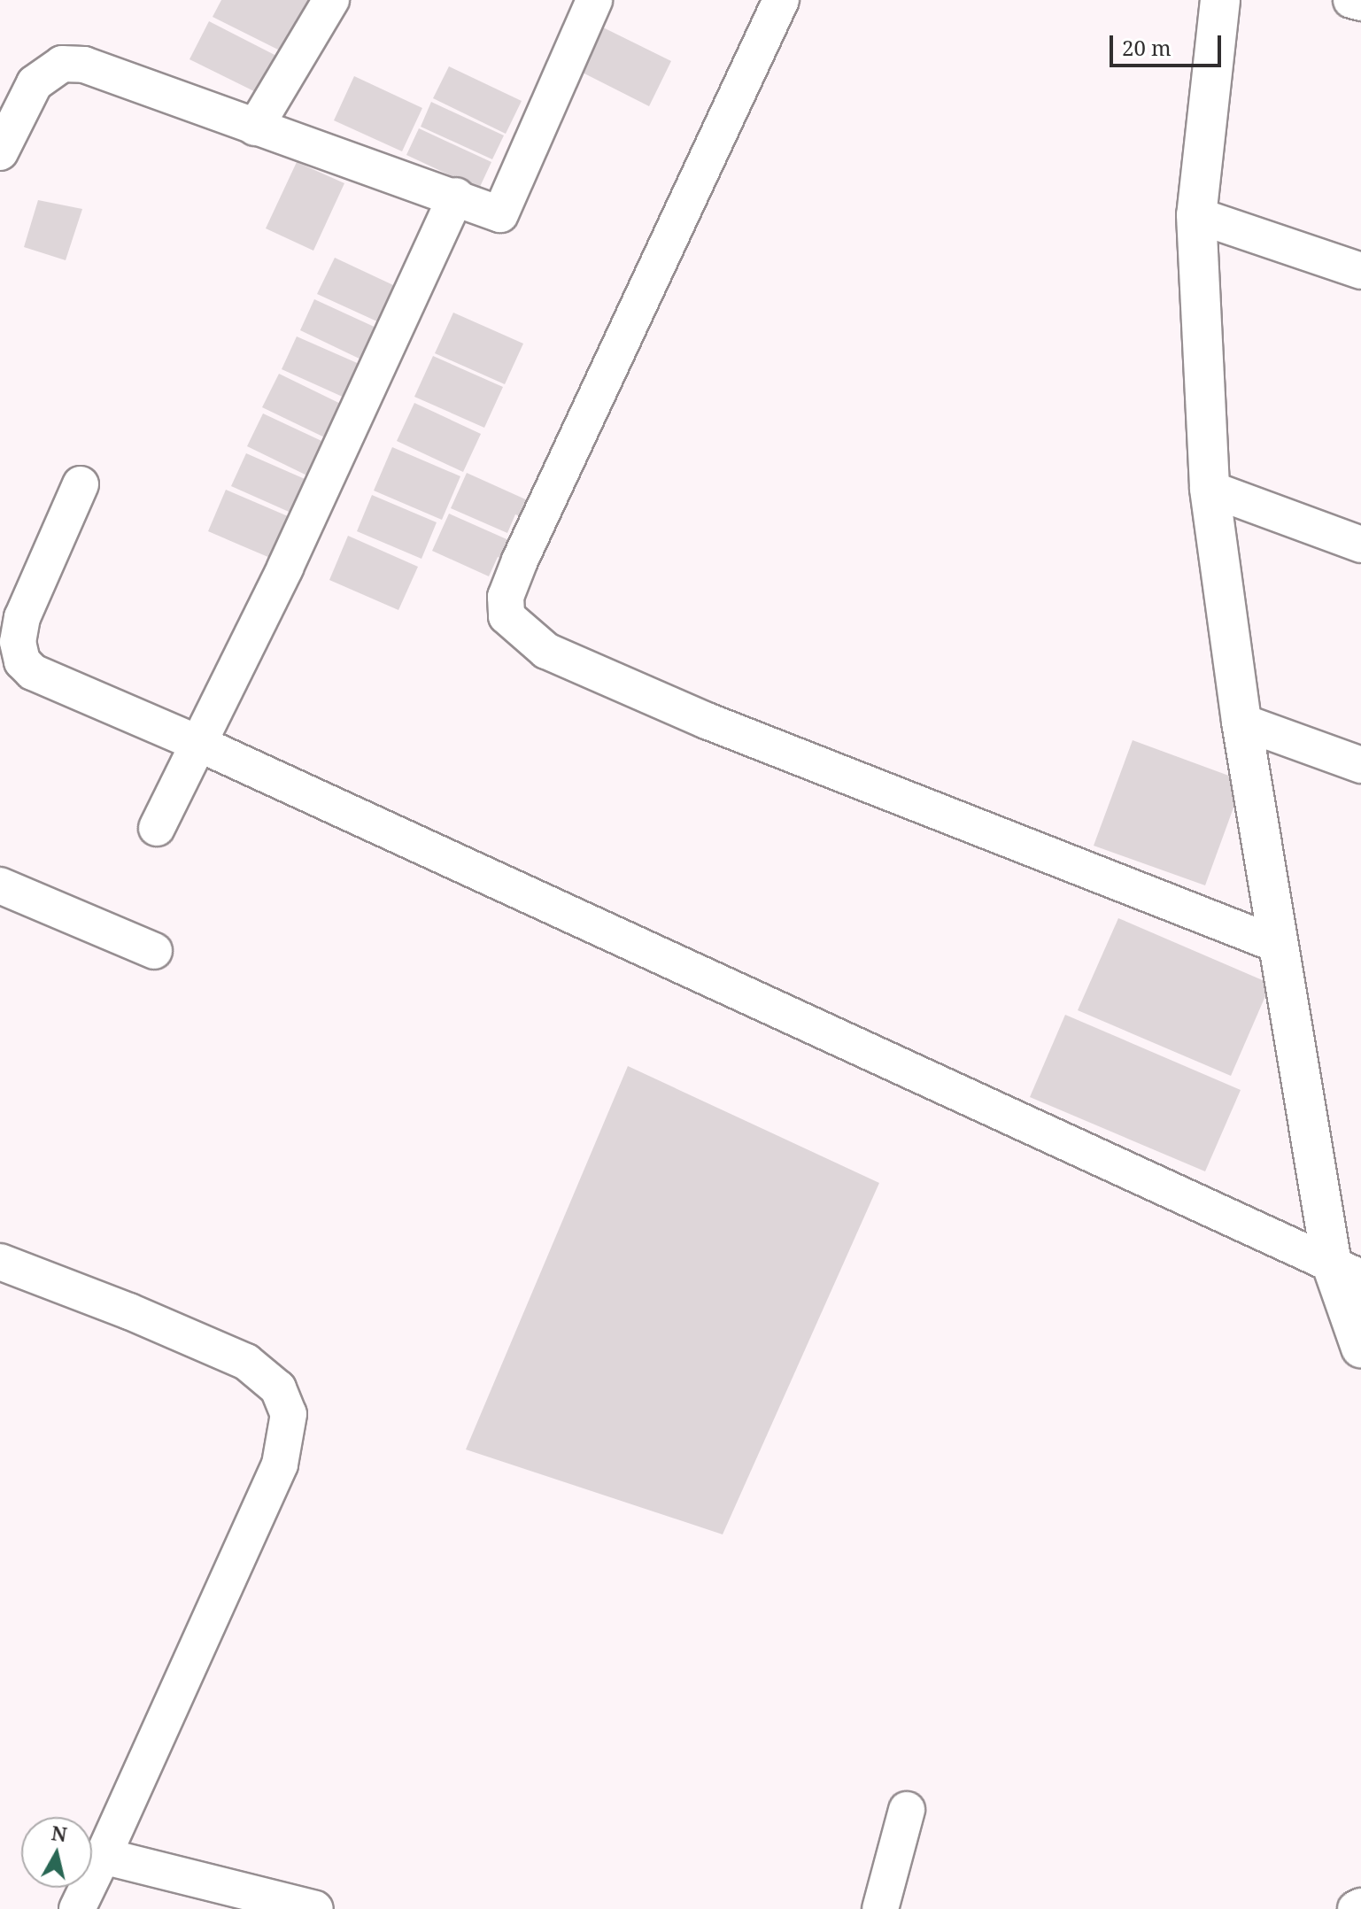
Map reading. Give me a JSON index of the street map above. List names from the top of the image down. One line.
{"scale_bar":"20 m","north":"top"}
